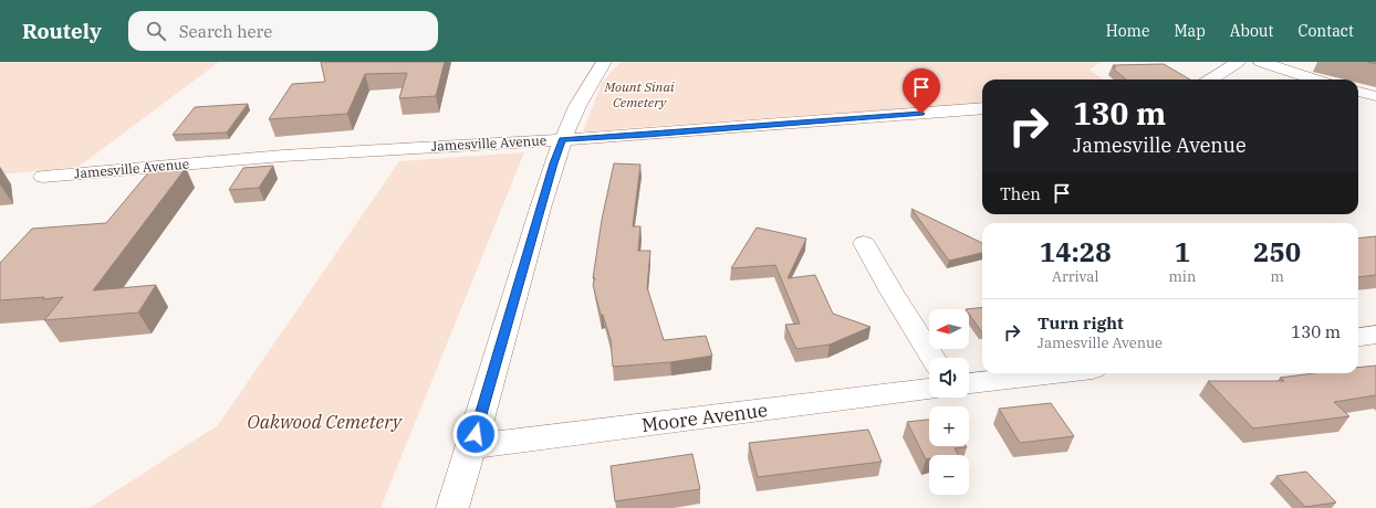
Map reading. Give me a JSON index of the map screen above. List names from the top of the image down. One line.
{"streets":{"street":["Jamesville Avenue","Moore Avenue"]},"parks":["Mount Sinai Cemetery","Oakwood Cemetery"],"north":"left","page":{"header":"Routely","search":"Search here","nav":["Home","Map","About","Contact"],"turn":["130 m","Jamesville Avenue"],"then":"Then","eta":["14:28","Arrival","1","min","250","m"],"list":[{"name":"Turn right","note":"Jamesville Avenue","value":"130 m"}],"map_buttons":["+","−"]}}
